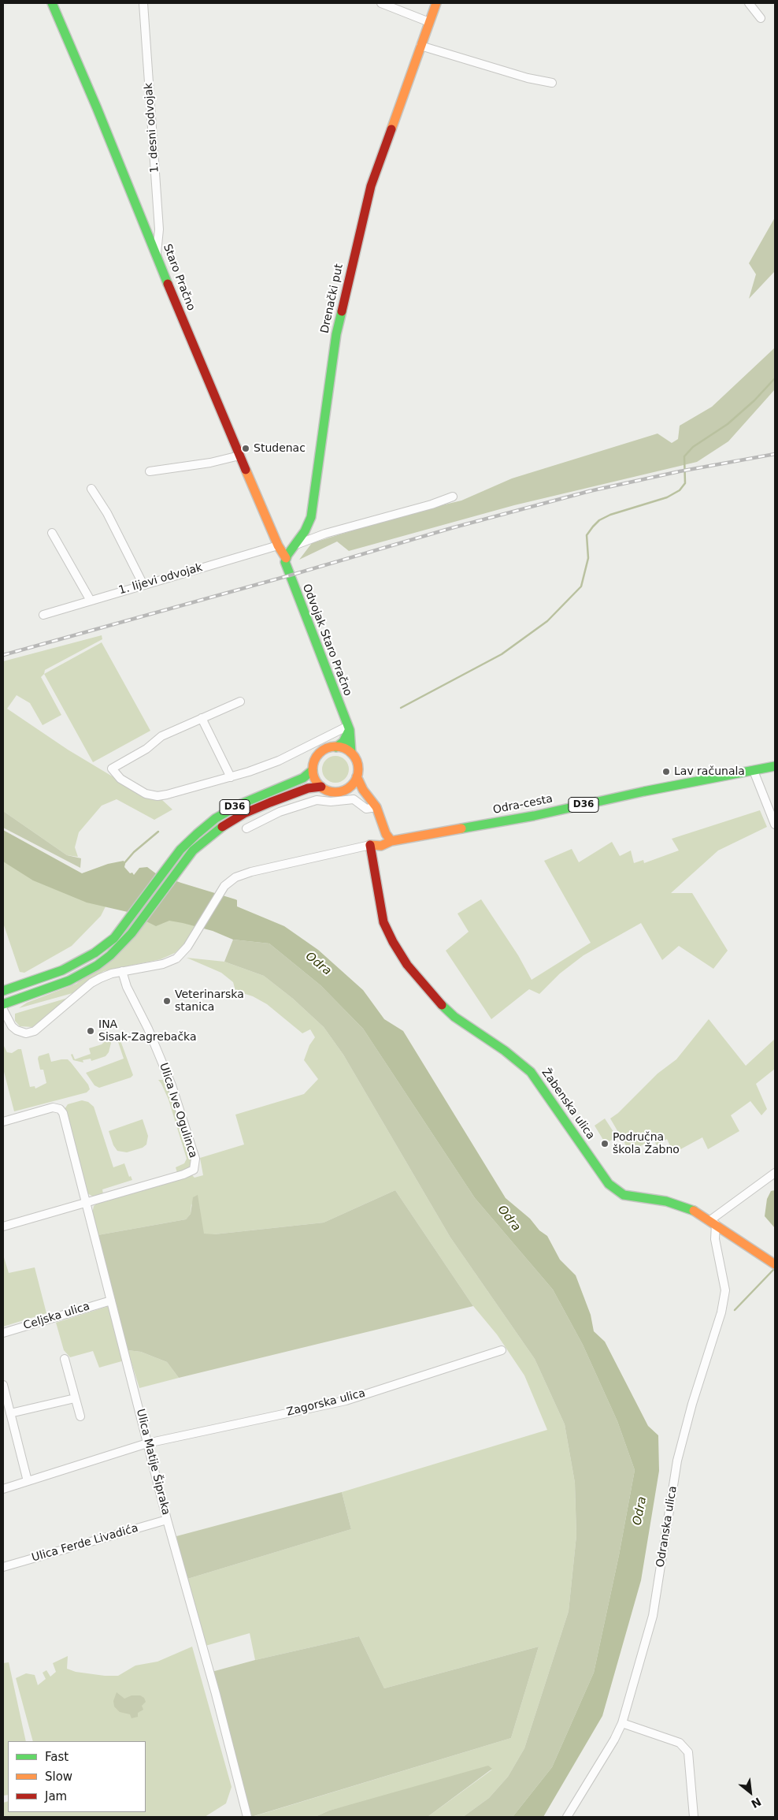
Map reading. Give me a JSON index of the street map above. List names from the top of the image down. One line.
{"streets":{"main road":["Staro Pračno","Drenački put","Odvojak Staro Pračno","Odra-cesta","D36","Žabenska ulica"],"street":["1. desni odvojak","1. lijevi odvojak","Ulica Ive Ogulinca","Celjska ulica","Zagorska ulica","Ulica Matije Šipraka","Odranska ulica","Ulica Ferde Livadića"]},"crossings":[["1. desni odvojak","Staro Pračno"],["Staro Pračno","Drenački put"],["Staro Pračno","1. lijevi odvojak"],["Staro Pračno","Odvojak Staro Pračno"],["Drenački put","Odvojak Staro Pračno"],["Odvojak Staro Pračno","D36"],["Odra-cesta","Žabenska ulica"],["Odra-cesta","Ulica Ive Ogulinca"],["Žabenska ulica","Odranska ulica"],["Ulica Ive Ogulinca","Ulica Matije Šipraka"],["Celjska ulica","Ulica Matije Šipraka"],["Zagorska ulica","Ulica Matije Šipraka"],["Ulica Matije Šipraka","Ulica Ferde Livadića"]],"water":["Odra"],"places":["Studenac","Lav računala","Veterinarska stanica","INA Sisak-Zagrebačka","Područna škola Žabno"],"legend":["Fast","Slow","Jam"],"north":"bottom right"}
